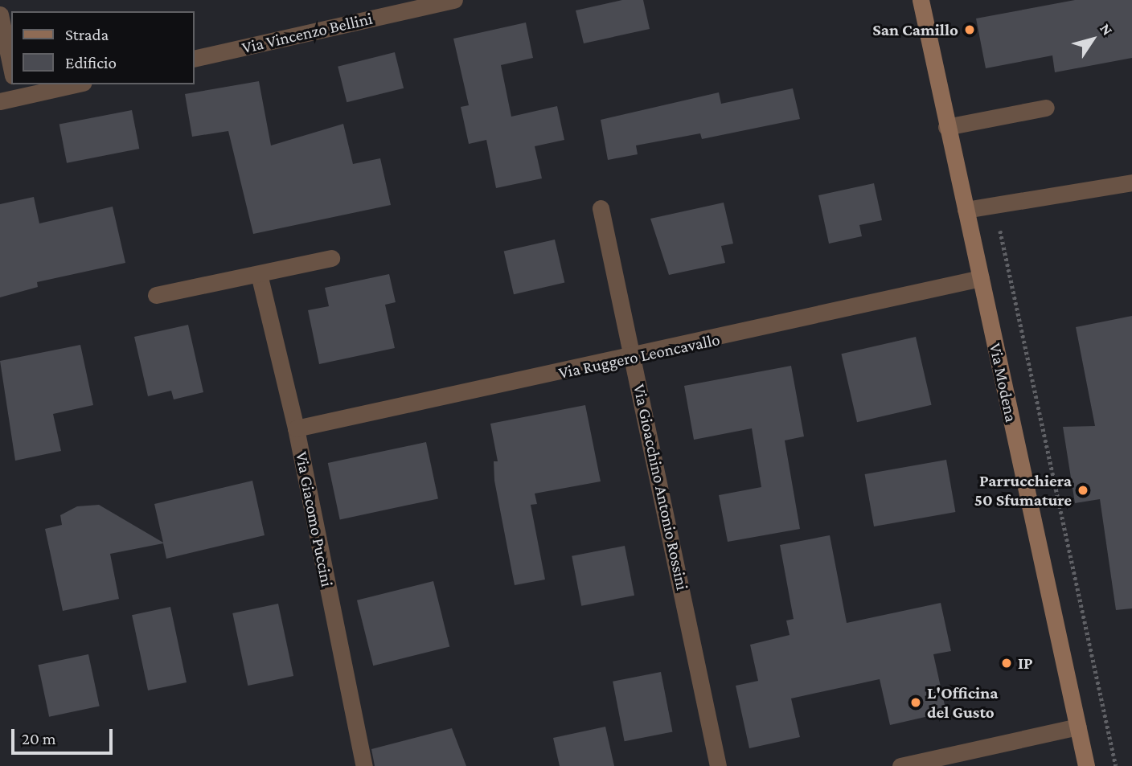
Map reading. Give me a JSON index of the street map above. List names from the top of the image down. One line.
{"streets":{"main road":["Via Modena"],"street":["Via Vincenzo Bellini","Via Ruggero Leoncavallo","Via Gioacchino Antonio Rossini","Via Giacomo Puccini"]},"crossings":[["Via Ruggero Leoncavallo","Via Modena"],["Via Ruggero Leoncavallo","Via Gioacchino Antonio Rossini"],["Via Ruggero Leoncavallo","Via Giacomo Puccini"]],"places":["San Camillo","Parrucchiera 50 Sfumature","IP","L'Officina del Gusto"],"legend":["Strada","Edificio"],"scale_bar":"20 m","north":"top right"}
